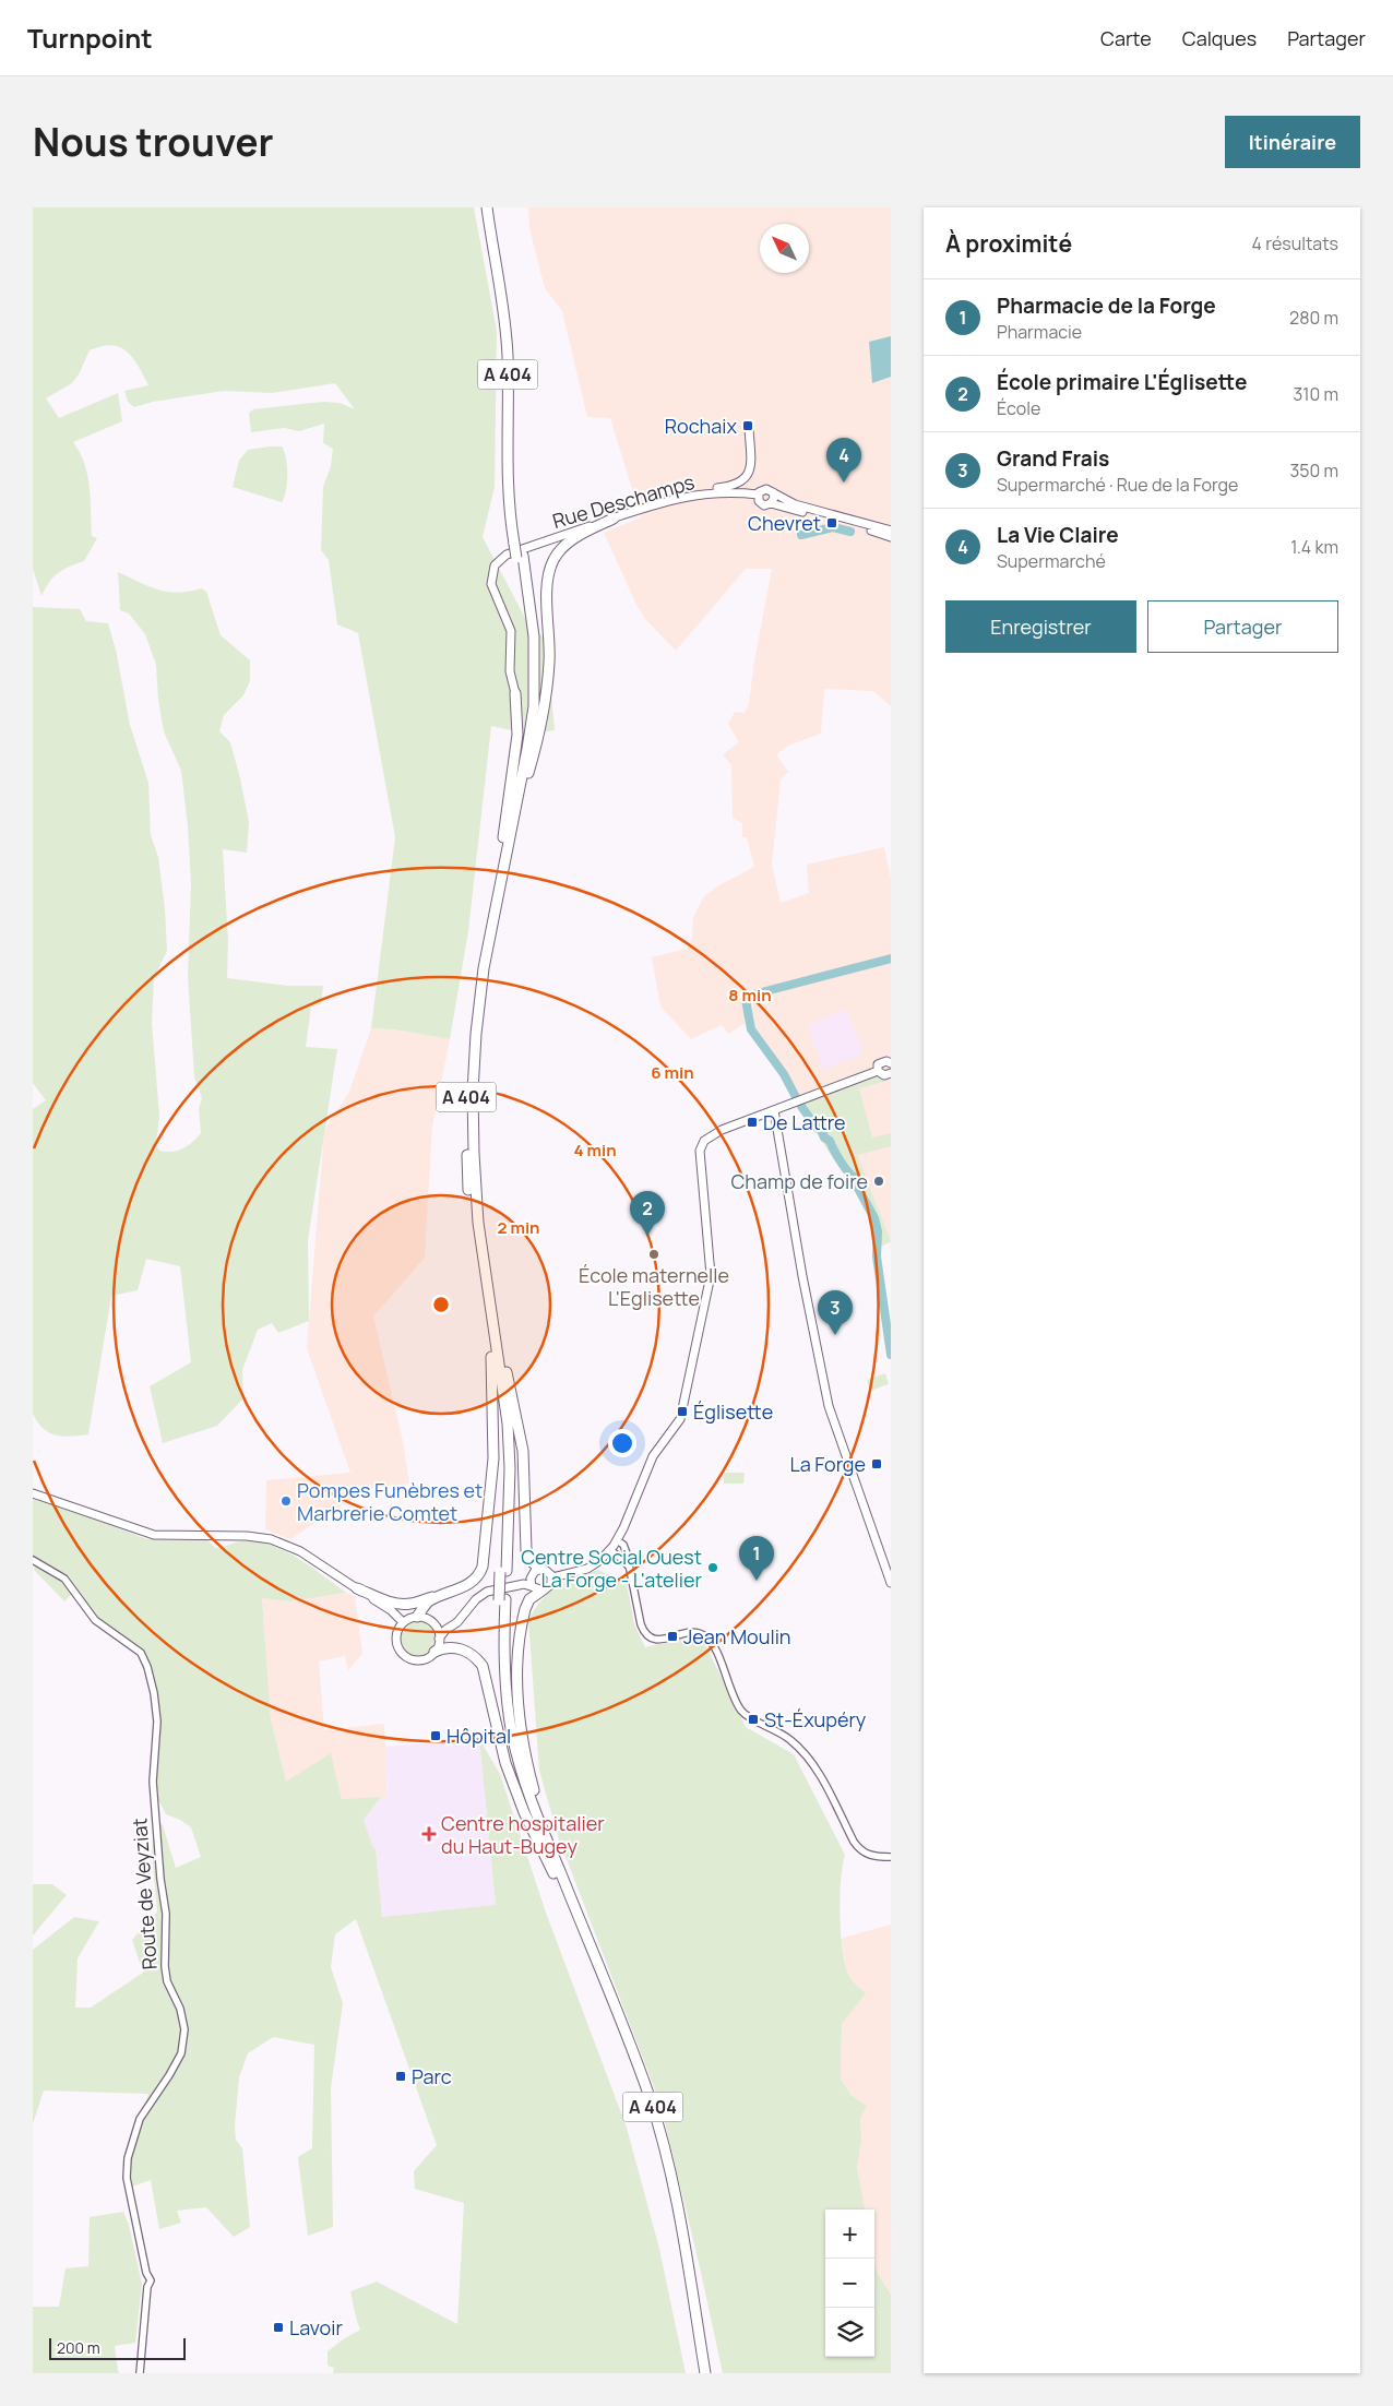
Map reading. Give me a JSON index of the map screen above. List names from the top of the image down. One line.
{"streets":{"highway":["A 404"],"main road":["Rue Deschamps"],"street":["Route de Veyziat"]},"crossings":[["A 404","Rue Deschamps"]],"places":{"transit":["Rochaix","Chevret","De Lattre","Églisette","La Forge","Jean Moulin","St-Éxupéry","Hôpital","Parc","Lavoir"],"other":["Champ de foire","École maternelle L'Eglisette","Pompes Funèbres et Marbrerie Comtet","Centre Social Ouest La Forge - L'atelier"],"health":["Centre hospitalier du Haut-Bugey"]},"scale_bar":"200 m","north":"top left","page":{"header":"Turnpoint","nav":["Carte","Calques","Partager"],"title":"Nous trouver","buttons":["Itinéraire",["Enregistrer","Partager"]],"heading":["À proximité","4 résultats"],"list":[{"mark":"1","name":"Pharmacie de la Forge","note":"Pharmacie","value":"280 m"},{"mark":"2","name":"École primaire L'Églisette","note":"École","value":"310 m"},{"mark":"3","name":"Grand Frais","note":"Supermarché · Rue de la Forge","value":"350 m"},{"mark":"4","name":"La Vie Claire","note":"Supermarché","value":"1.4 km"}],"pins":["4","2","3","1"],"map_buttons":["+","−"],"scale":"200 m"},"rings":["8 min","6 min","4 min","2 min"]}
